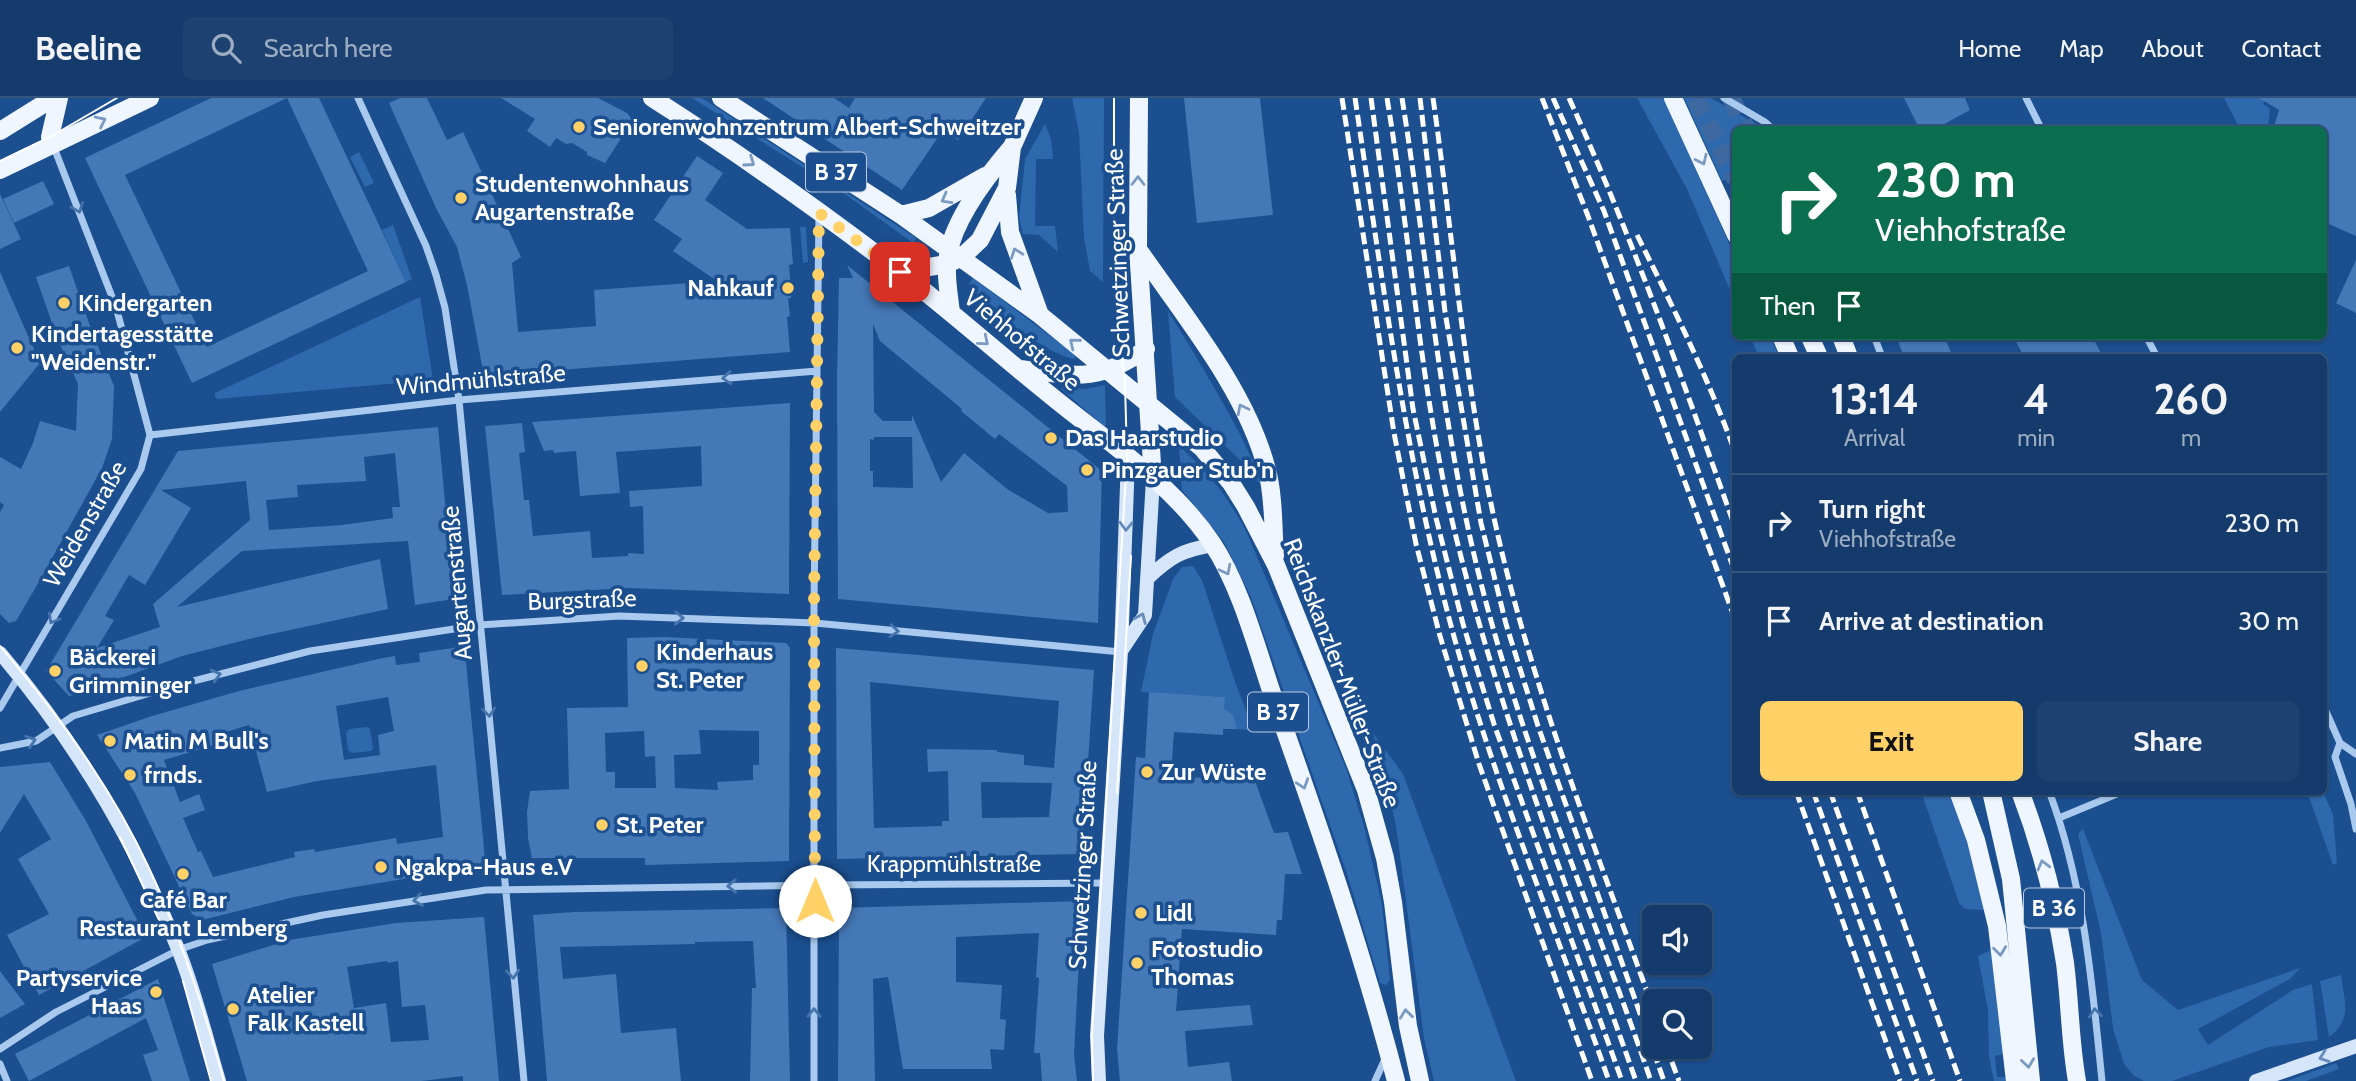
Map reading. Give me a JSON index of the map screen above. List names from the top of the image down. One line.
{"streets":{"main road":["B 37","Schwetzinger Straße","Viehhofstraße","Reichskanzler-Müller-Straße","B 36"],"street":["Windmühlstraße","Weidenstraße","Augartenstraße","Burgstraße","Krappmühlstraße"]},"crossings":[["B 37","Schwetzinger Straße"],["B 37","Viehhofstraße"],["Schwetzinger Straße","Viehhofstraße"],["Schwetzinger Straße","Burgstraße"],["Schwetzinger Straße","Reichskanzler-Müller-Straße"],["Schwetzinger Straße","Krappmühlstraße"],["Viehhofstraße","Reichskanzler-Müller-Straße"],["Windmühlstraße","Weidenstraße"],["Windmühlstraße","Augartenstraße"],["Augartenstraße","Burgstraße"],["Augartenstraße","Krappmühlstraße"]],"one_way":["Windmühlstraße","Weidenstraße","Augartenstraße","Burgstraße","Krappmühlstraße"],"places":["Seniorenwohnzentrum Albert-Schweitzer","Studentenwohnhaus Augartenstraße","Nahkauf","Kindergarten","Kindertagesstätte \"Weidenstr.\"","Das Haarstudio","Pinzgauer Stub'n","Kinderhaus St. Peter","Bäckerei Grimminger","Matin M Bull's","Zur Wüste","frnds.","St. Peter","Ngakpa-Haus e.V","Café Bar Restaurant Lemberg","Lidl","Fotostudio Thomas","Partyservice Haas","Atelier Falk Kastell"],"page":{"header":"Beeline","search":"Search here","nav":["Home","Map","About","Contact"],"turn":["230 m","Viehhofstraße"],"then":"Then","eta":["13:14","Arrival","4","min","260","m"],"list":[{"name":"Turn right","note":"Viehhofstraße","value":"230 m"},{"name":"Arrive at destination","value":"30 m"}],"buttons":["Exit","Share"]}}
